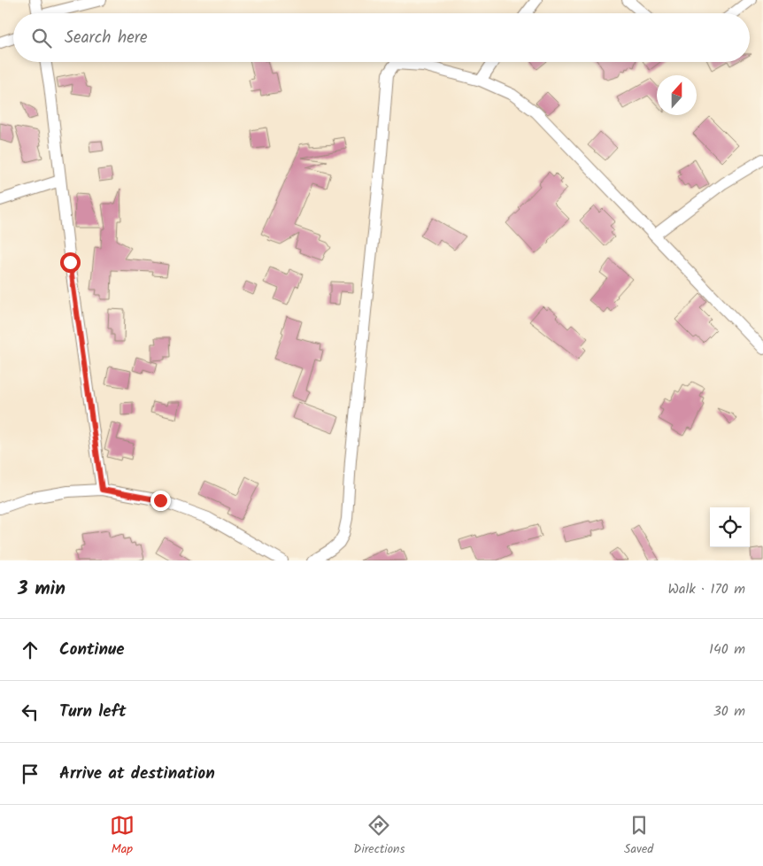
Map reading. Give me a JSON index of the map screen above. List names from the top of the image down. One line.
{"north":"top","page":{"search":"Search here","heading":["3 min","Walk · 170 m"],"list":[["Continue","140 m"],["Turn left","30 m"],"Arrive at destination"],"nav":["Map","Directions","Saved"]}}
